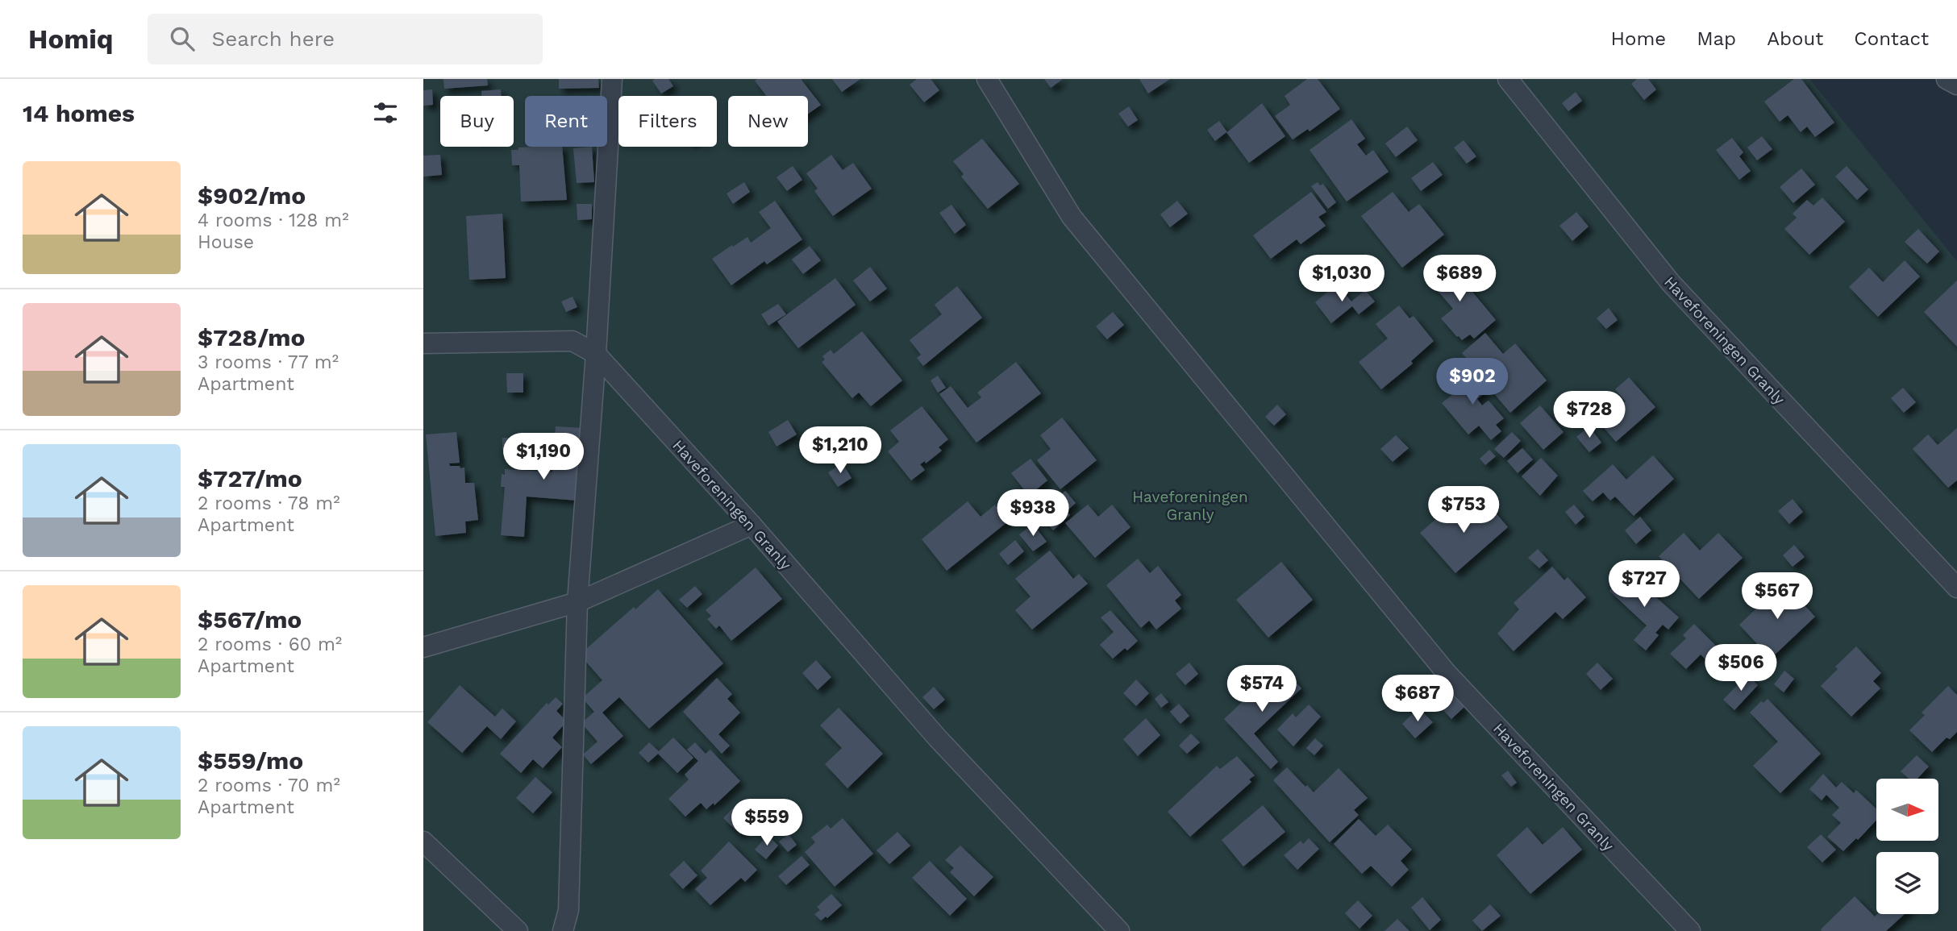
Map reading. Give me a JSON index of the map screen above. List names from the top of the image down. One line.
{"streets":{"lane":["Haveforeningen Granly"]},"parks":["Haveforeningen Granly"],"north":"right","page":{"header":"Homiq","search":"Search here","nav":["Home","Map","About","Contact"],"heading":"14 homes","chip":["Buy","Rent","Filters","New"],"list":[{"name":"$902/mo","note":"4 rooms · 128 m² · House"},{"name":"$728/mo","note":"3 rooms · 77 m² · Apartment"},{"name":"$727/mo","note":"2 rooms · 78 m² · Apartment"},{"name":"$567/mo","note":"2 rooms · 60 m² · Apartment"},{"name":"$559/mo","note":"2 rooms · 70 m² · Apartment"}],"price":["$1,030","$689","$902","$728","$1,210","$1,190","$753","$938","$727","$567","$506","$574","$687","$559"]}}
